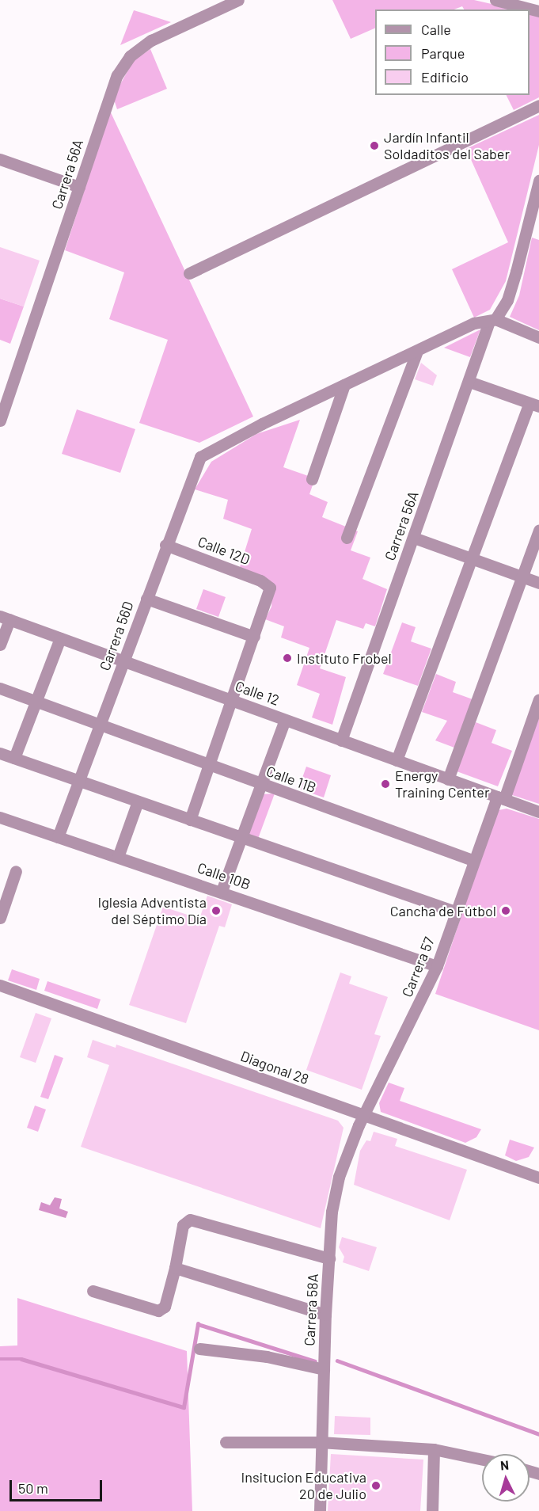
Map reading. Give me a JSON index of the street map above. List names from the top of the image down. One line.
{"streets":{"street":["Carrera 56A","Calle 12D","Carrera 56D","Calle 12","Calle 11B","Calle 10B","Carrera 57","Diagonal 28","Carrera 58A"]},"crossings":[["Carrera 56A","Calle 12"],["Calle 12D","Carrera 56D"],["Carrera 56D","Calle 12"],["Carrera 56D","Calle 11B"],["Carrera 56D","Calle 10B"],["Calle 12","Carrera 57"],["Calle 11B","Carrera 57"],["Calle 10B","Carrera 57"],["Carrera 57","Diagonal 28"],["Carrera 57","Carrera 58A"],["Diagonal 28","Carrera 58A"]],"places":["Jardín Infantil Soldaditos del Saber","Instituto Frobel","Energy Training Center","Iglesia Adventista del Séptimo Día","Cancha de Fútbol","Insitucion Educativa 20 de Julio"],"legend":["Calle","Parque","Edificio"],"scale_bar":"50 m","north":"top"}
